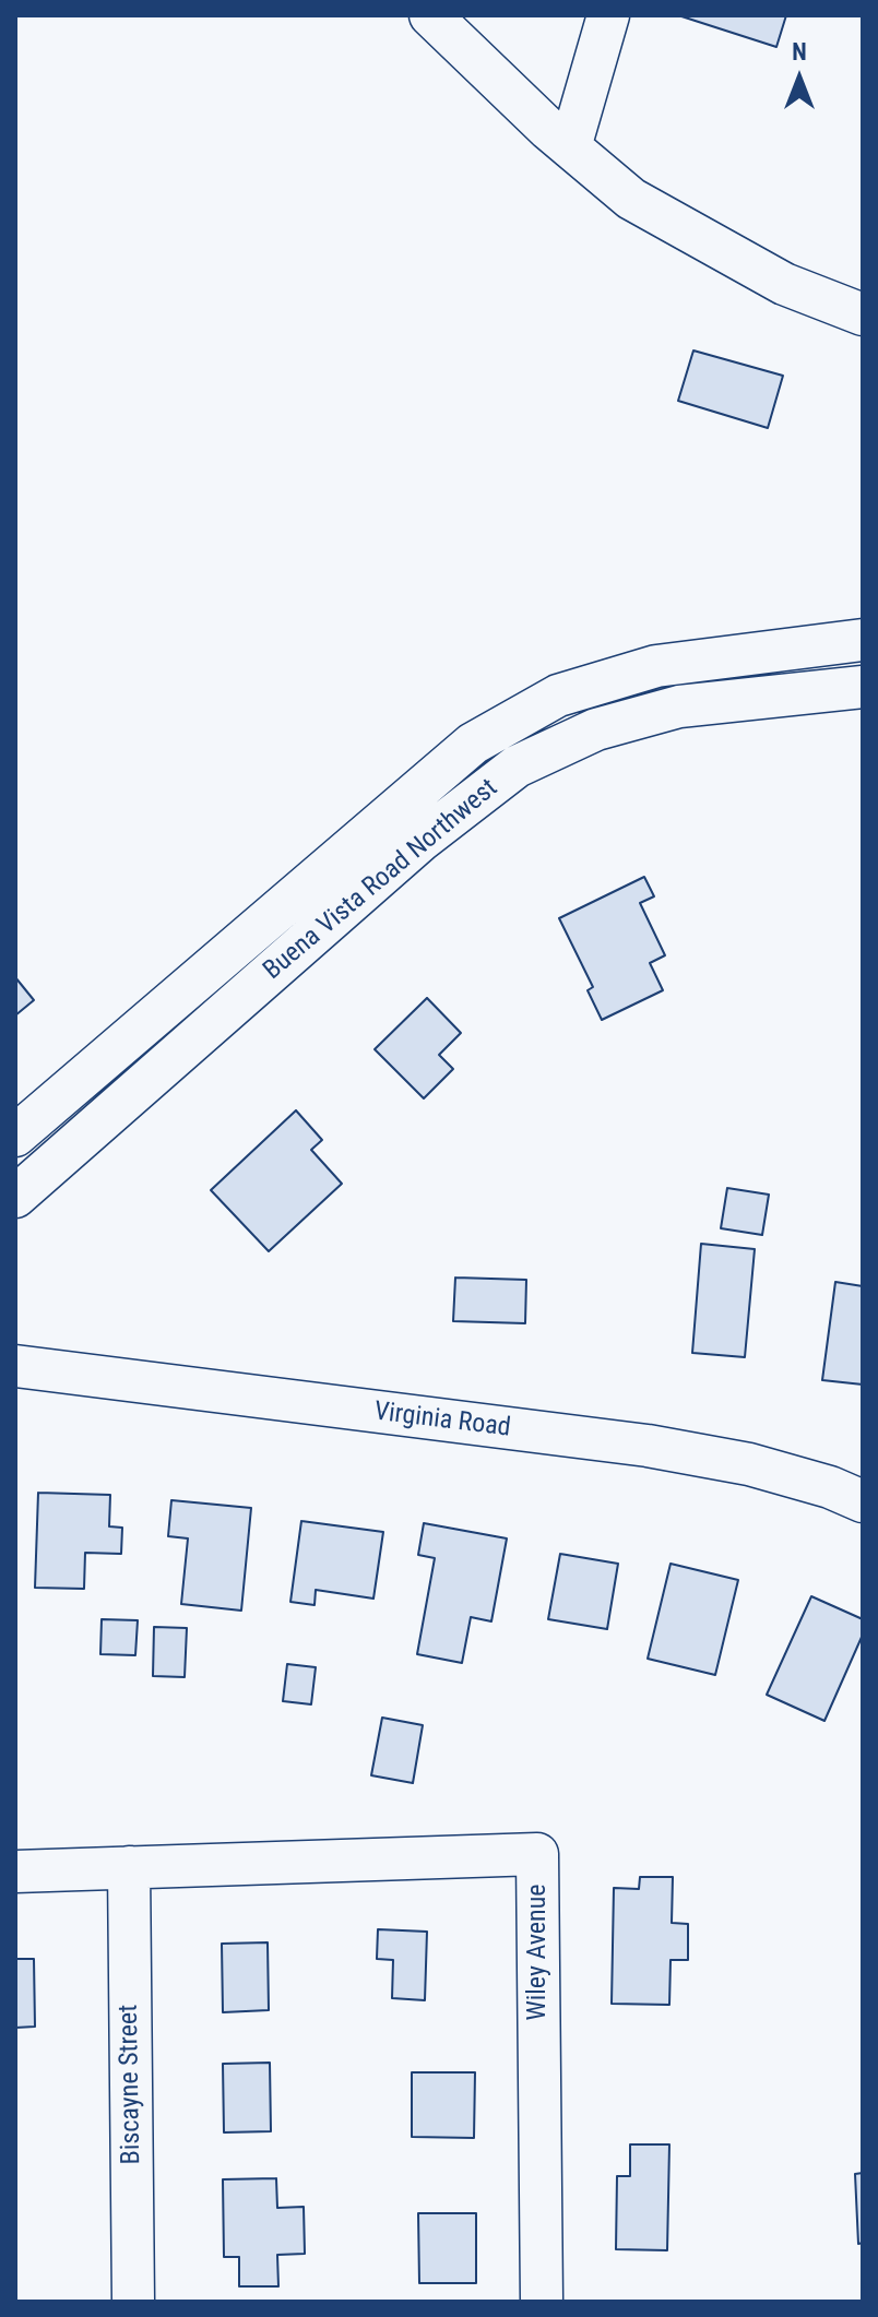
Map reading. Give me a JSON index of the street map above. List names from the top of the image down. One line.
{"streets":{"street":["Buena Vista Road Northwest","Virginia Road","Wiley Avenue","Biscayne Street"]},"crossings":[["Wiley Avenue","Biscayne Street"]],"north":"top"}
